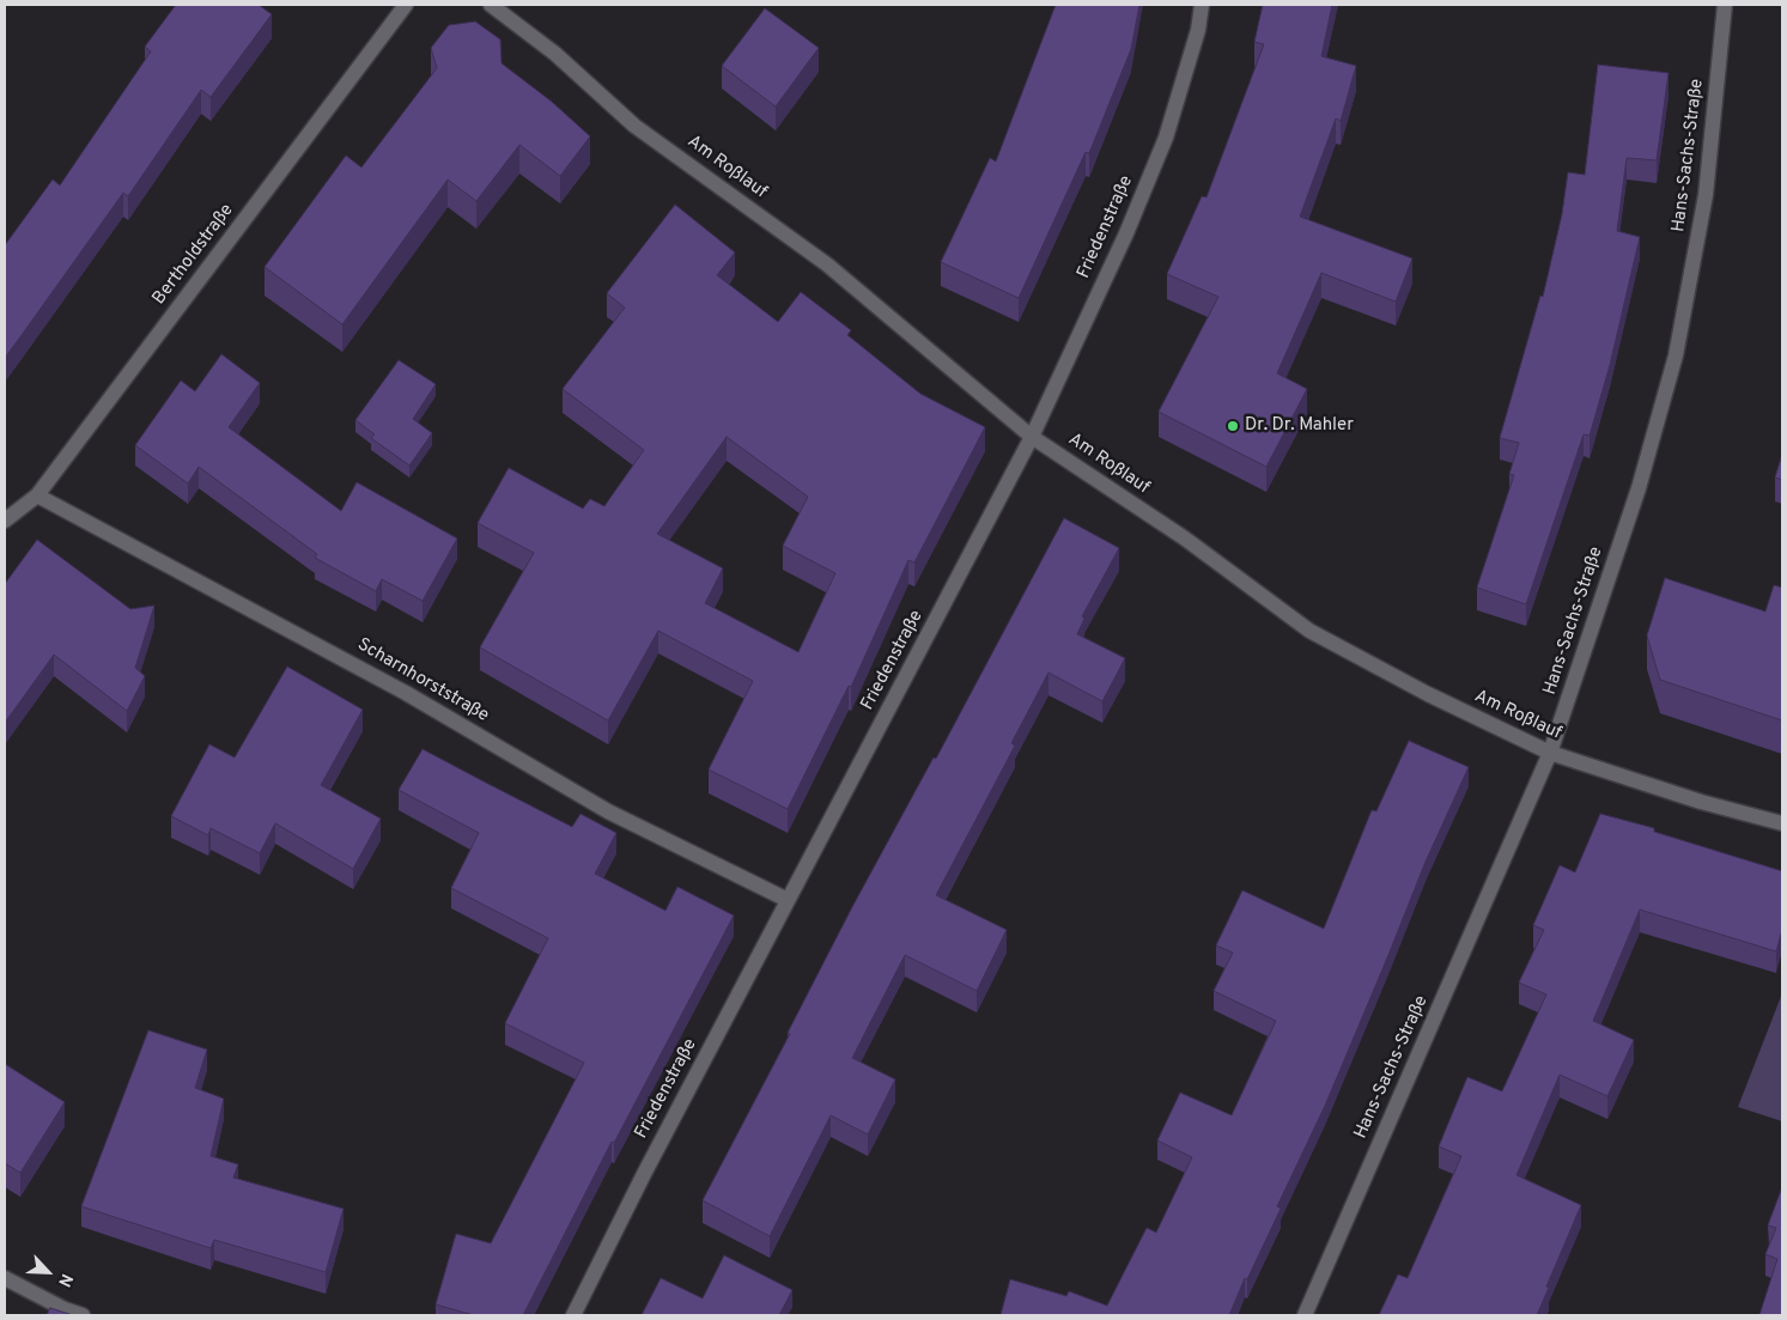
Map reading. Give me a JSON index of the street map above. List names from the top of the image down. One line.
{"streets":{"street":["Hans-Sachs-Straße","Am Roßlauf","Friedenstraße","Bertholdstraße","Scharnhorststraße"]},"crossings":[["Hans-Sachs-Straße","Am Roßlauf"],["Am Roßlauf","Friedenstraße"],["Friedenstraße","Scharnhorststraße"],["Bertholdstraße","Scharnhorststraße"]],"places":["Dr. Dr. Mahler"],"north":"bottom right"}
